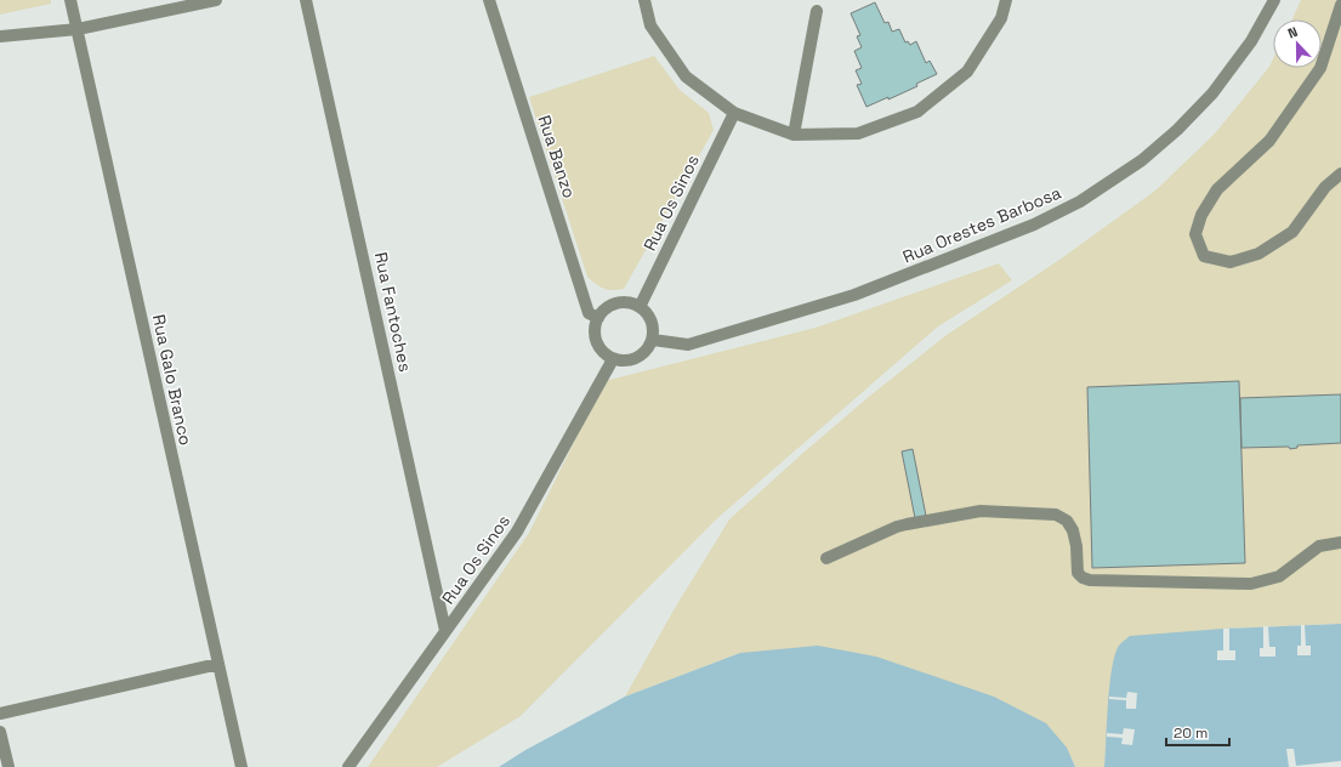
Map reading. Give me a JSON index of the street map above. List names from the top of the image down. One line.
{"streets":{"street":["Rua Banzo","Rua Os Sinos","Rua Orestes Barbosa","Rua Fantoches","Rua Galo Branco"]},"crossings":[["Rua Banzo","Rua Os Sinos"],["Rua Banzo","Rua Orestes Barbosa"],["Rua Os Sinos","Rua Orestes Barbosa"],["Rua Os Sinos","Rua Fantoches"]],"scale_bar":"20 m","north":"top"}
